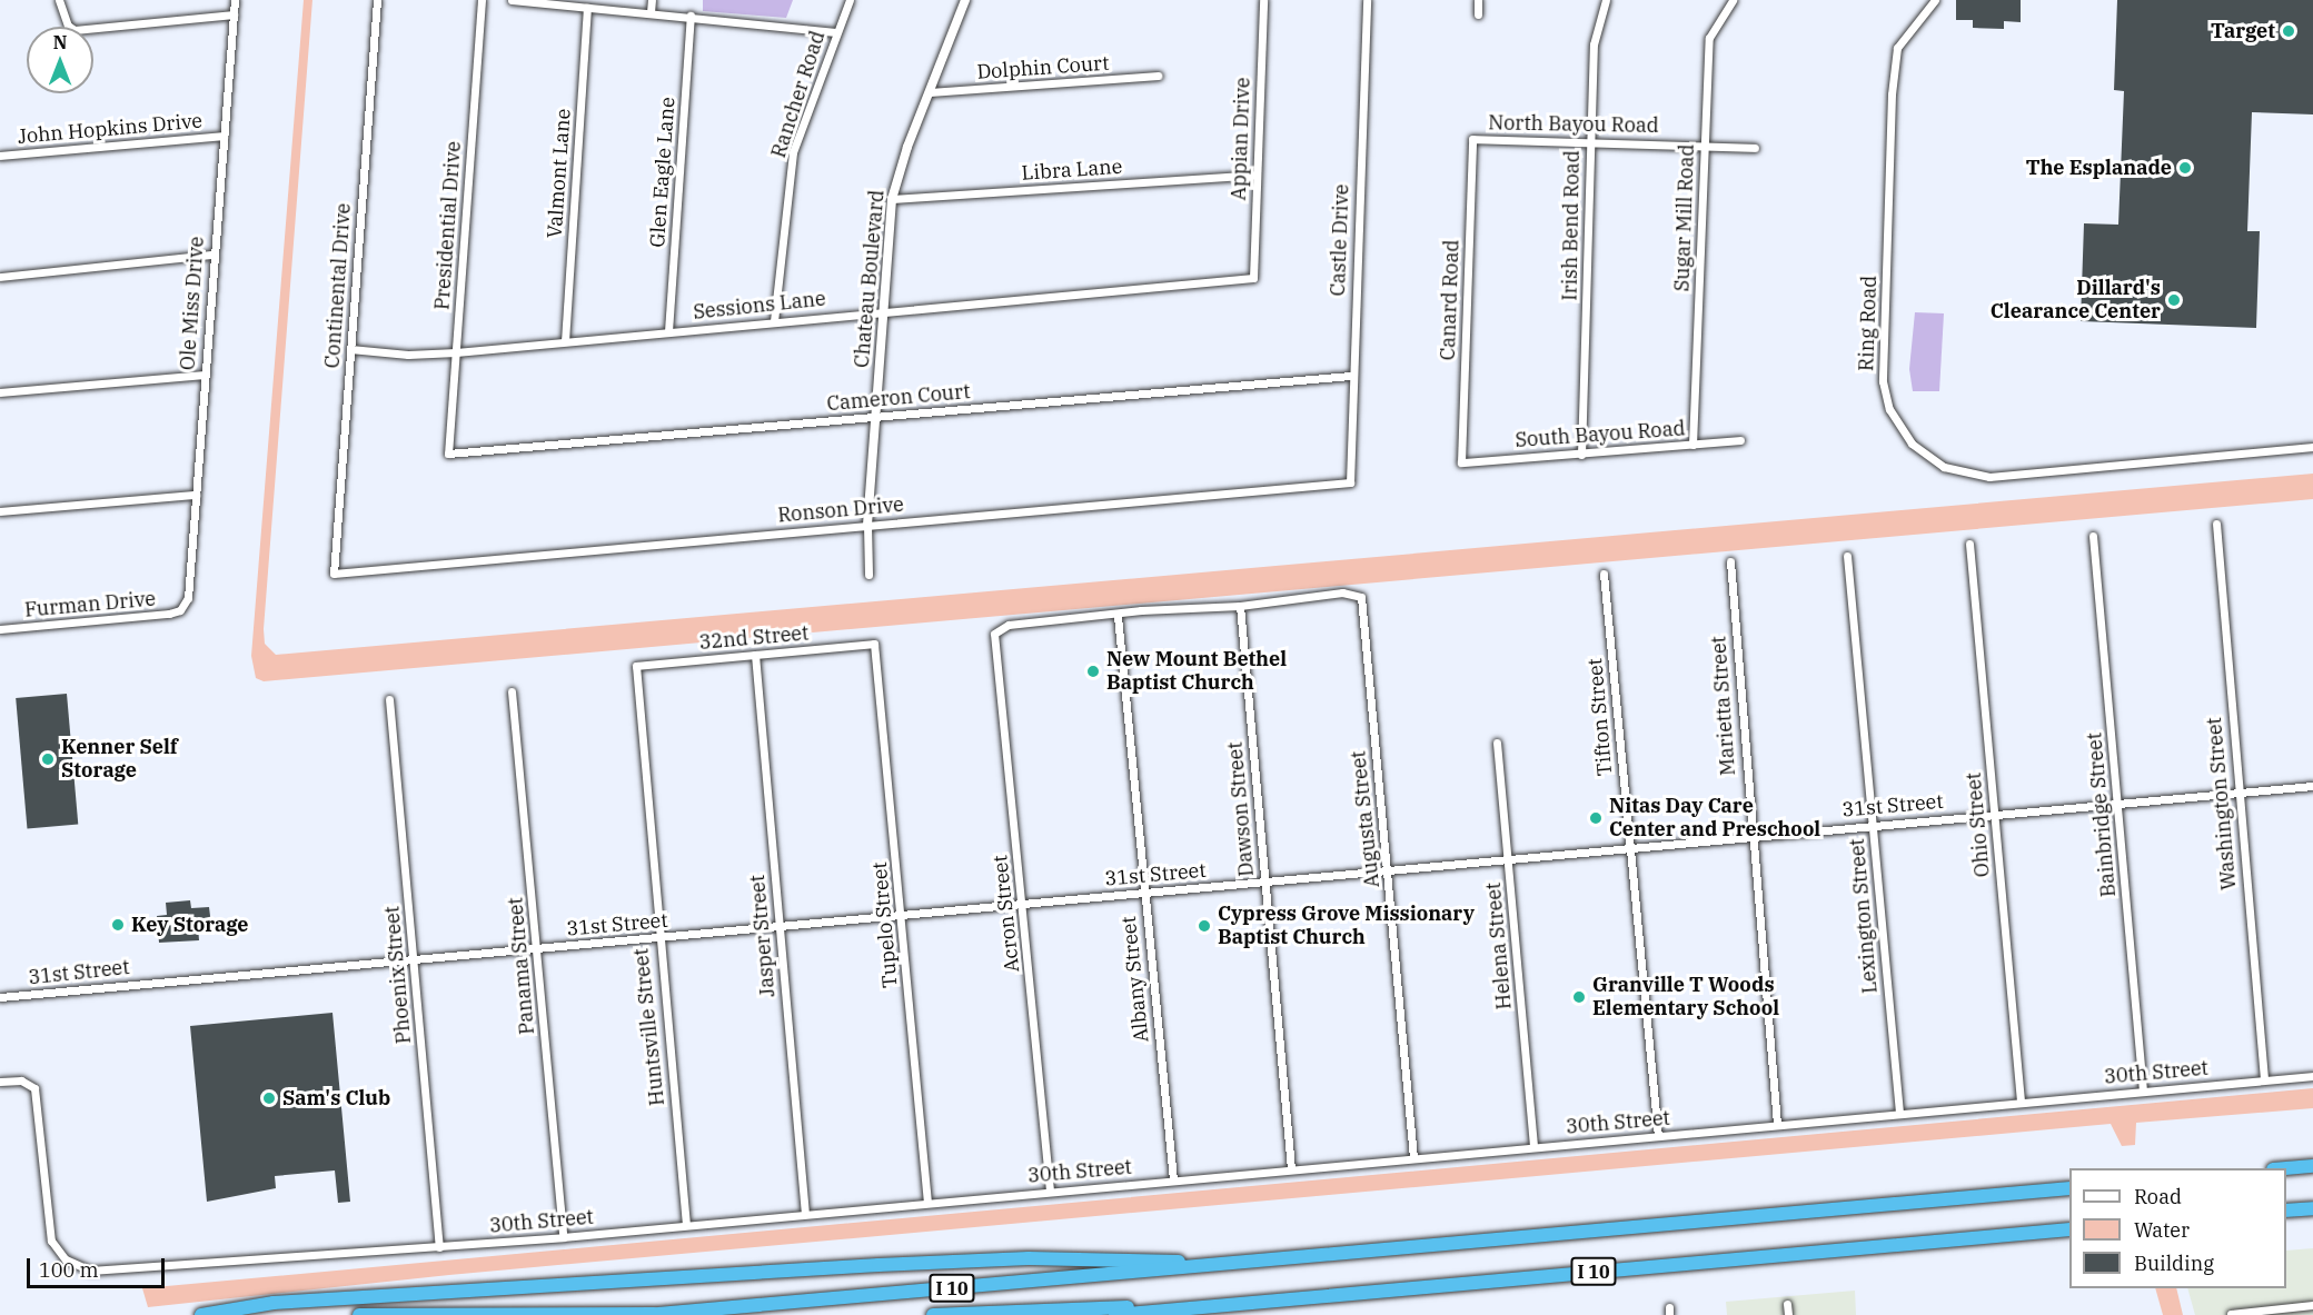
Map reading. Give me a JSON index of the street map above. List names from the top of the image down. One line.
{"streets":{"highway":["I 10"],"street":["Dolphin Court","Rancher Road","North Bayou Road","John Hopkins Drive","Appian Drive","Libra Lane","Glen Eagle Lane","Valmont Lane","Sugar Mill Road","Presidential Drive","Irish Bend Road","Castle Drive","Chateau Boulevard","Continental Drive","Canard Road","Ole Miss Drive","Sessions Lane","Ring Road","Cameron Court","South Bayou Road","Ronson Drive","Furman Drive","32nd Street","Marietta Street","Tifton Street","Washington Street","31st Street","Dawson Street","Bainbridge Street","Augusta Street","Ohio Street","Acron Street","Lexington Street","Tupelo Street","Jasper Street","Helena Street","Panama Street","Phoenix Street","Albany Street","Huntsville Street","30th Street"]},"crossings":[["Dolphin Court","Chateau Boulevard"],["Rancher Road","Sessions Lane"],["North Bayou Road","Sugar Mill Road"],["North Bayou Road","Irish Bend Road"],["North Bayou Road","Canard Road"],["John Hopkins Drive","Ole Miss Drive"],["Appian Drive","Libra Lane"],["Appian Drive","Sessions Lane"],["Libra Lane","Chateau Boulevard"],["Glen Eagle Lane","Sessions Lane"],["Valmont Lane","Sessions Lane"],["Sugar Mill Road","South Bayou Road"],["Presidential Drive","Sessions Lane"],["Presidential Drive","Cameron Court"],["Irish Bend Road","South Bayou Road"],["Castle Drive","Cameron Court"],["Castle Drive","Ronson Drive"],["Chateau Boulevard","Sessions Lane"],["Chateau Boulevard","Cameron Court"],["Chateau Boulevard","Ronson Drive"],["Continental Drive","Sessions Lane"],["Continental Drive","Ronson Drive"],["Canard Road","South Bayou Road"],["Ole Miss Drive","Furman Drive"],["32nd Street","Tupelo Street"],["32nd Street","Jasper Street"],["32nd Street","Huntsville Street"],["Marietta Street","31st Street"],["Marietta Street","30th Street"],["Tifton Street","31st Street"],["Tifton Street","30th Street"],["Washington Street","31st Street"],["Washington Street","30th Street"],["31st Street","Dawson Street"],["31st Street","Bainbridge Street"],["31st Street","Augusta Street"],["31st Street","Ohio Street"],["31st Street","Acron Street"],["31st Street","Lexington Street"],["31st Street","Tupelo Street"],["31st Street","Jasper Street"],["31st Street","Helena Street"],["31st Street","Panama Street"],["31st Street","Phoenix Street"],["31st Street","Albany Street"],["31st Street","Huntsville Street"],["Dawson Street","Augusta Street"],["Dawson Street","30th Street"],["Bainbridge Street","30th Street"],["Augusta Street","30th Street"],["Ohio Street","30th Street"],["Acron Street","Albany Street"],["Acron Street","30th Street"],["Lexington Street","30th Street"],["Tupelo Street","30th Street"],["Jasper Street","30th Street"],["Helena Street","30th Street"],["Panama Street","30th Street"],["Phoenix Street","30th Street"],["Albany Street","30th Street"],["Huntsville Street","30th Street"]],"places":["Target","The Esplanade","Dillard's Clearance Center","New Mount Bethel Baptist Church","Kenner Self Storage","Nitas Day Care Center and Preschool","Key Storage","Cypress Grove Missionary Baptist Church","Granville T Woods Elementary School","Sam's Club"],"legend":["Road","Water","Building"],"scale_bar":"100 m","north":"top"}
